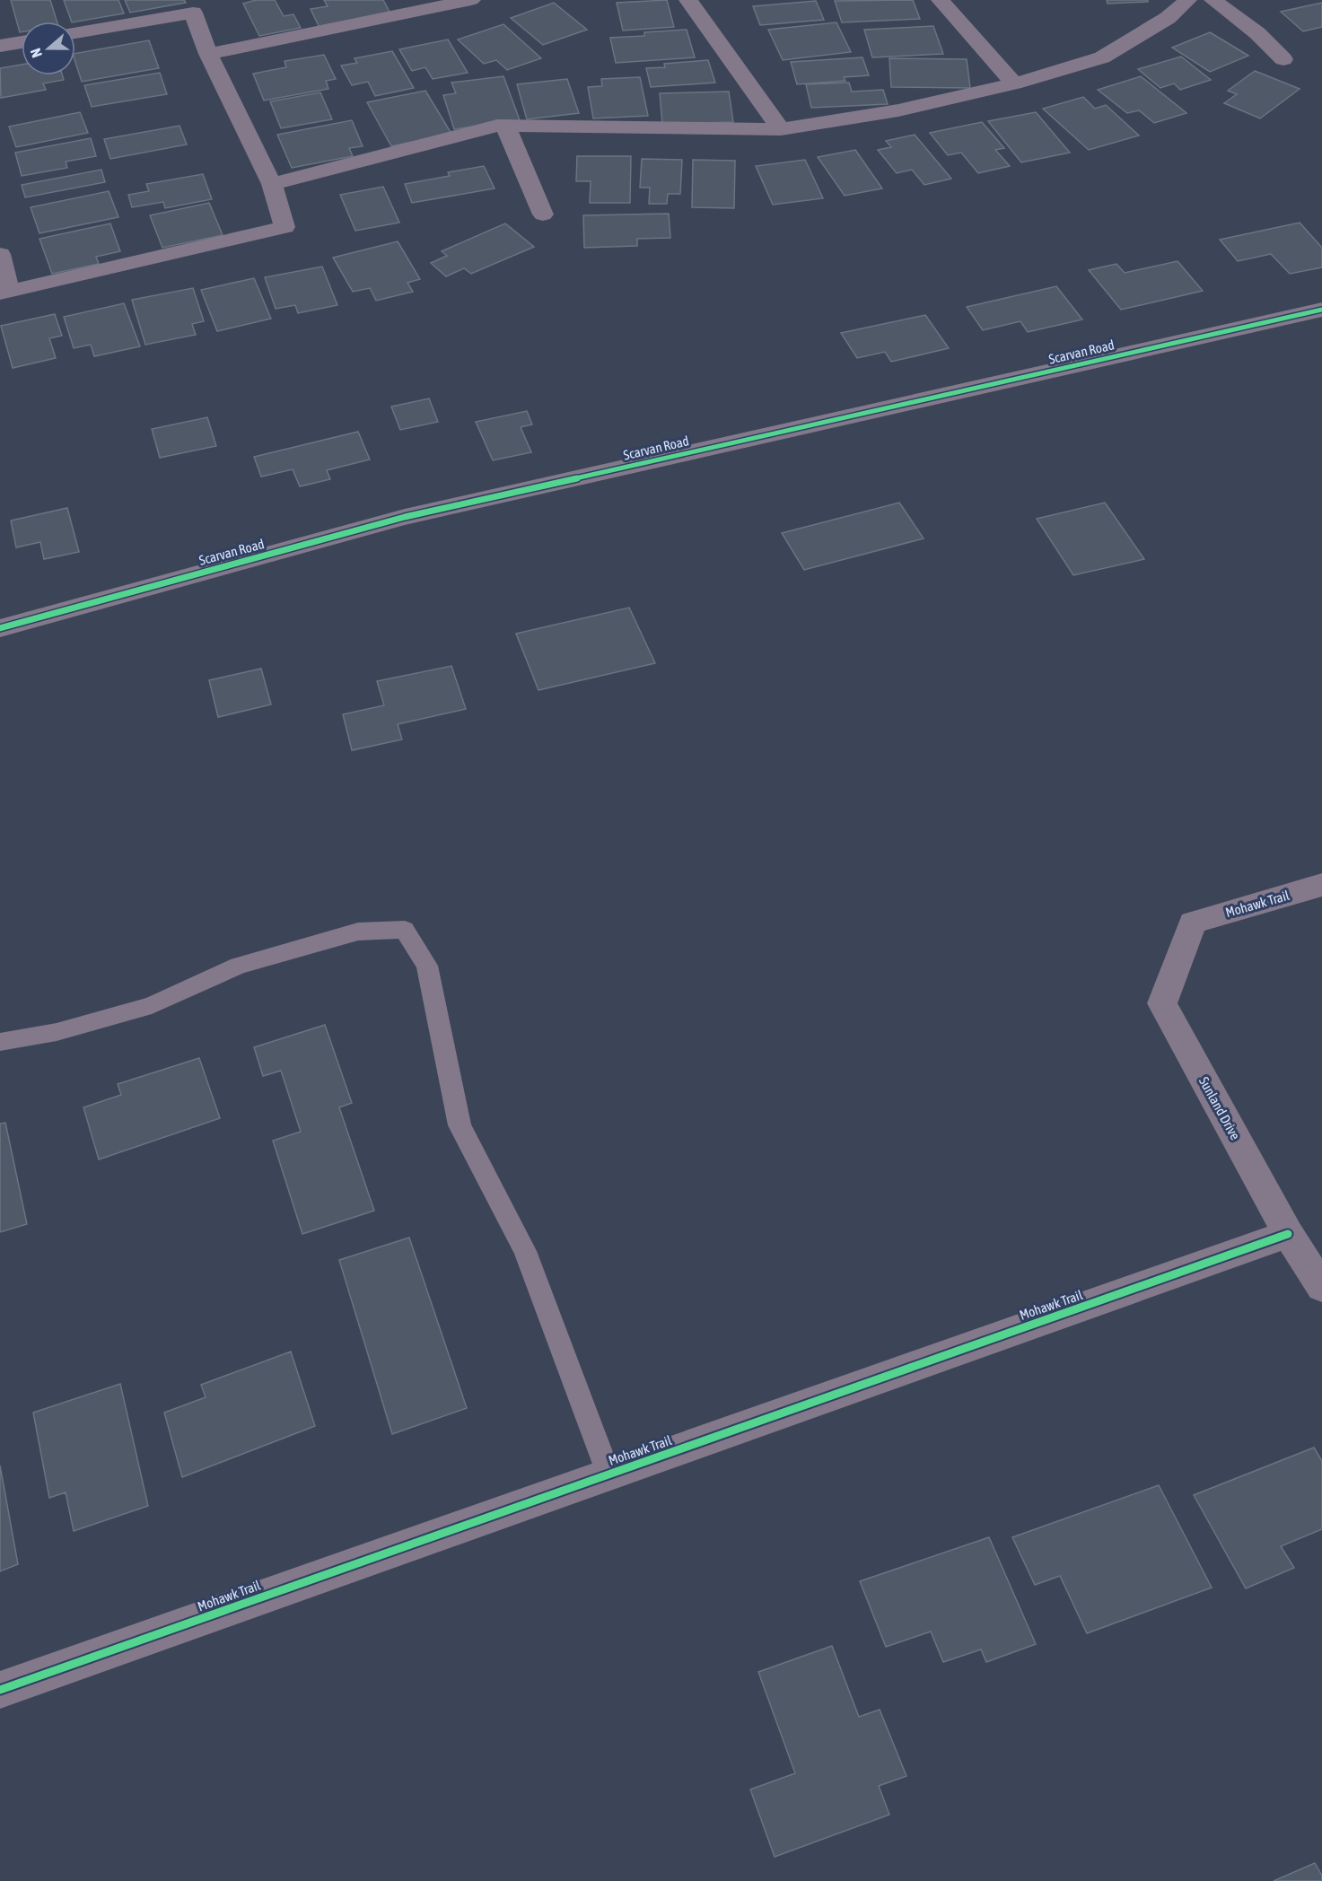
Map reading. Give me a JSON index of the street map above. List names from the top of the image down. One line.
{"streets":{"street":["Scarvan Road","Mohawk Trail","Sunland Drive"]},"crossings":[["Mohawk Trail","Sunland Drive"]],"north":"left"}
